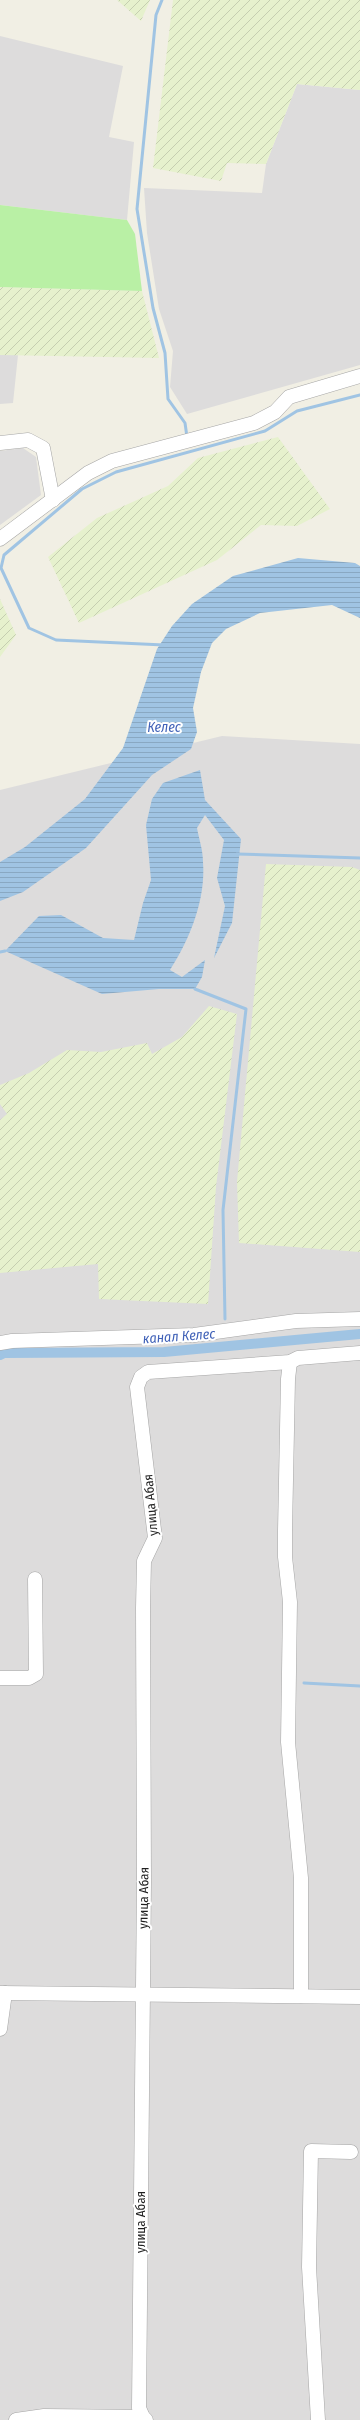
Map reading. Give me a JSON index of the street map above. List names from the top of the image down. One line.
{"streets":{"street":["улица Абая"]},"water":["Келес","канал Келес"]}
